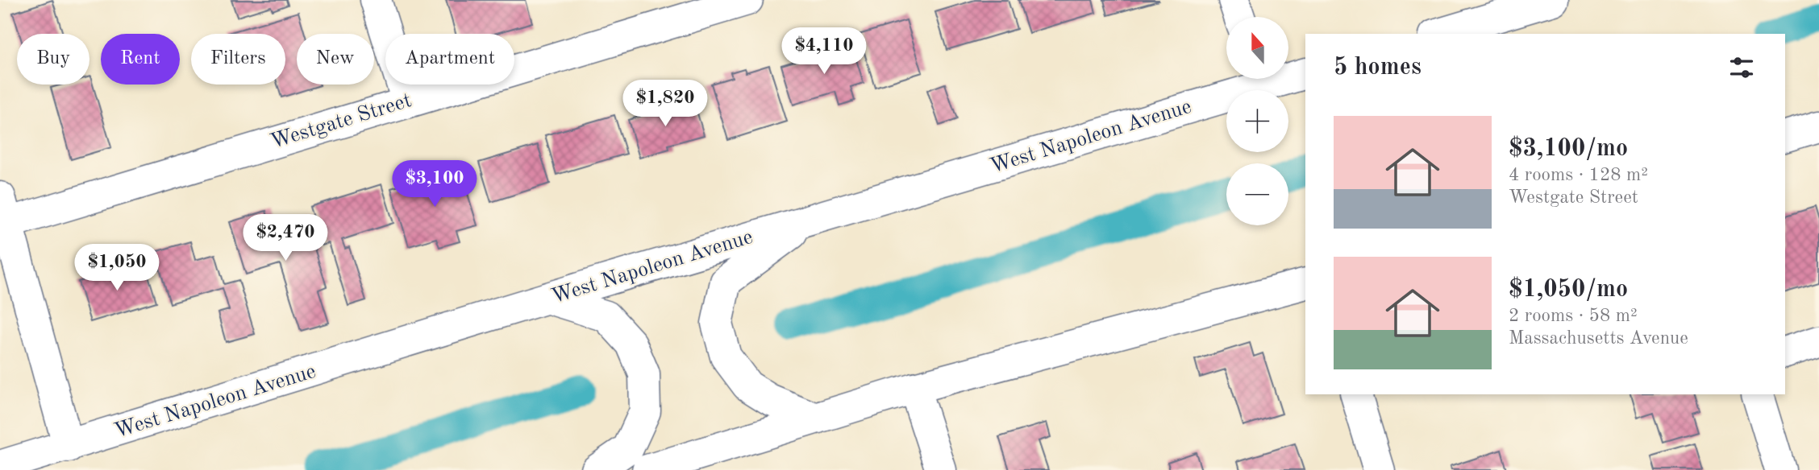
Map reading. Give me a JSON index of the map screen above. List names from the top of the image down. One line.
{"streets":{"main road":["Westgate Street","West Napoleon Avenue"]},"north":"top","page":{"map_buttons":["+","−"],"price":["$4,110","$1,820","$3,100","$2,470","$1,050"],"chip":["Buy","Rent","Filters","New","Apartment"],"heading":"5 homes","list":[{"name":"$3,100/mo","note":"4 rooms · 128 m² · Westgate Street"},{"name":"$1,050/mo","note":"2 rooms · 58 m² · Massachusetts Avenue"}]}}
